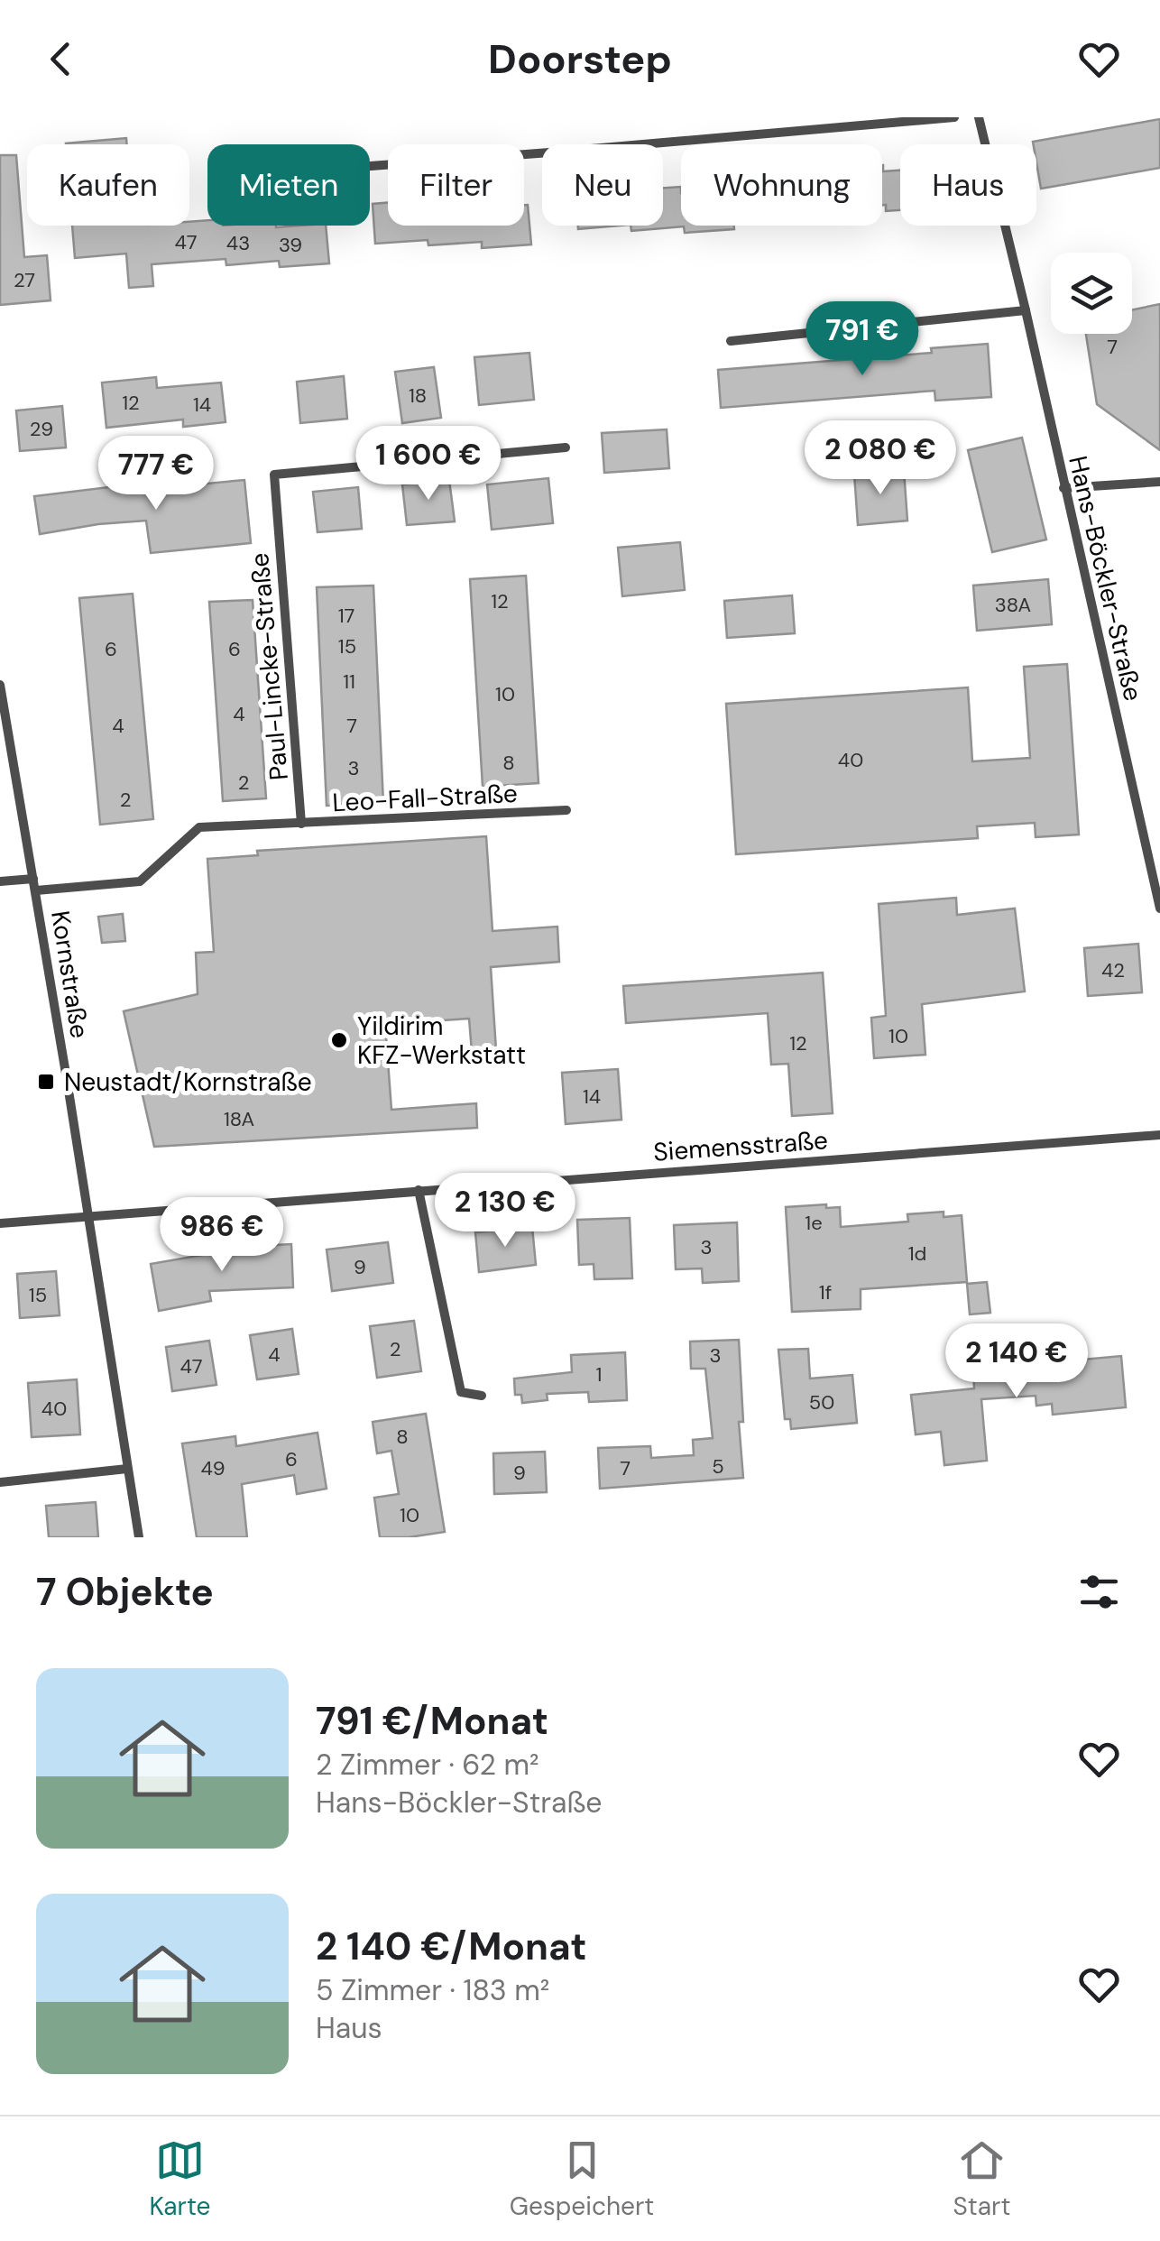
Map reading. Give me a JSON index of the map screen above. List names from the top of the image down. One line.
{"streets":{"street":["Hans-Böckler-Straße","Paul-Lincke-Straße","Leo-Fall-Straße","Kornstraße","Siemensstraße"]},"crossings":[["Paul-Lincke-Straße","Leo-Fall-Straße"],["Leo-Fall-Straße","Kornstraße"],["Kornstraße","Siemensstraße"]],"places":{"other":["Yildirim KFZ-Werkstatt"],"transit":["Neustadt/Kornstraße"]},"house_numbers":["47","43","39","27","7","18","12","14","29","12","38A","17","15","6","6","11","10","4","4","7","40","8","3","2","2","42","10","12","14","18A","1e","3","1d","9","1f","15","2","4","3","47","1","50","40","8","6","5","49","7","9","10"],"page":{"header":"Doorstep","chip":["Kaufen","Mieten","Filter","Neu","Wohnung","Haus"],"price":["791 €","2 080 €","1 600 €","777 €","2 130 €","986 €","2 140 €"],"heading":"7 Objekte","list":[{"name":"791 €/Monat","note":"2 Zimmer · 62 m² · Hans-Böckler-Straße"},{"name":"2 140 €/Monat","note":"5 Zimmer · 183 m² · Haus"}],"tabs":["Karte","Gespeichert","Start"]}}
